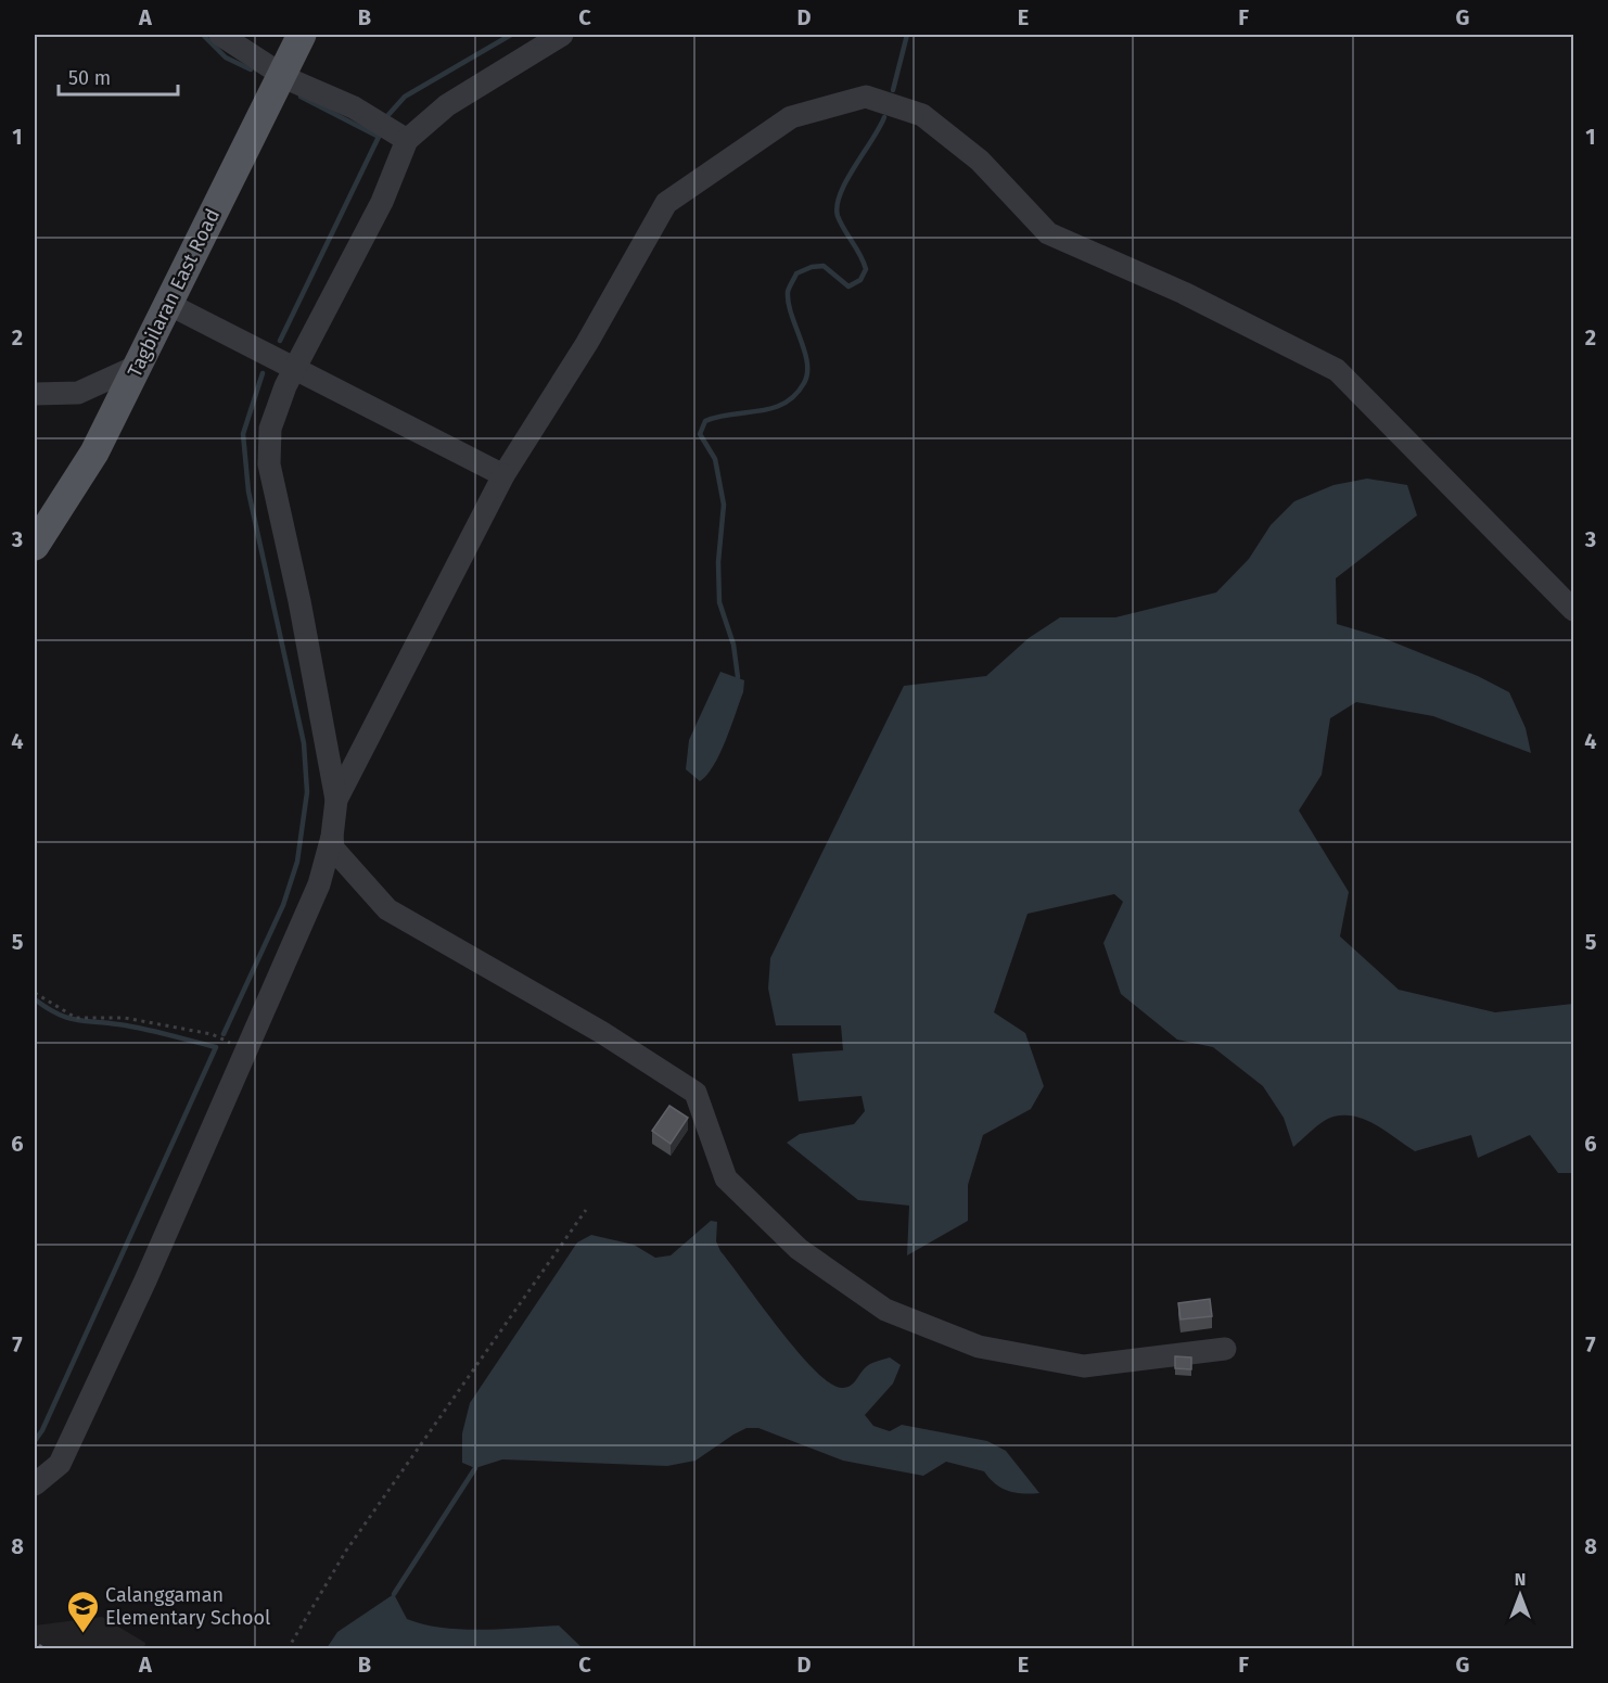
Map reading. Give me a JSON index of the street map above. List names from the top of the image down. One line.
{"streets":{"main road":["Tagbilaran East Road"]},"places":{"school or university":["Calanggaman Elementary School"]},"scale_bar":"50 m","north":"top","grid":{"columns":["A","B","C","D","E","F","G"],"rows":["1","2","3","4","5","6","7","8"]}}
